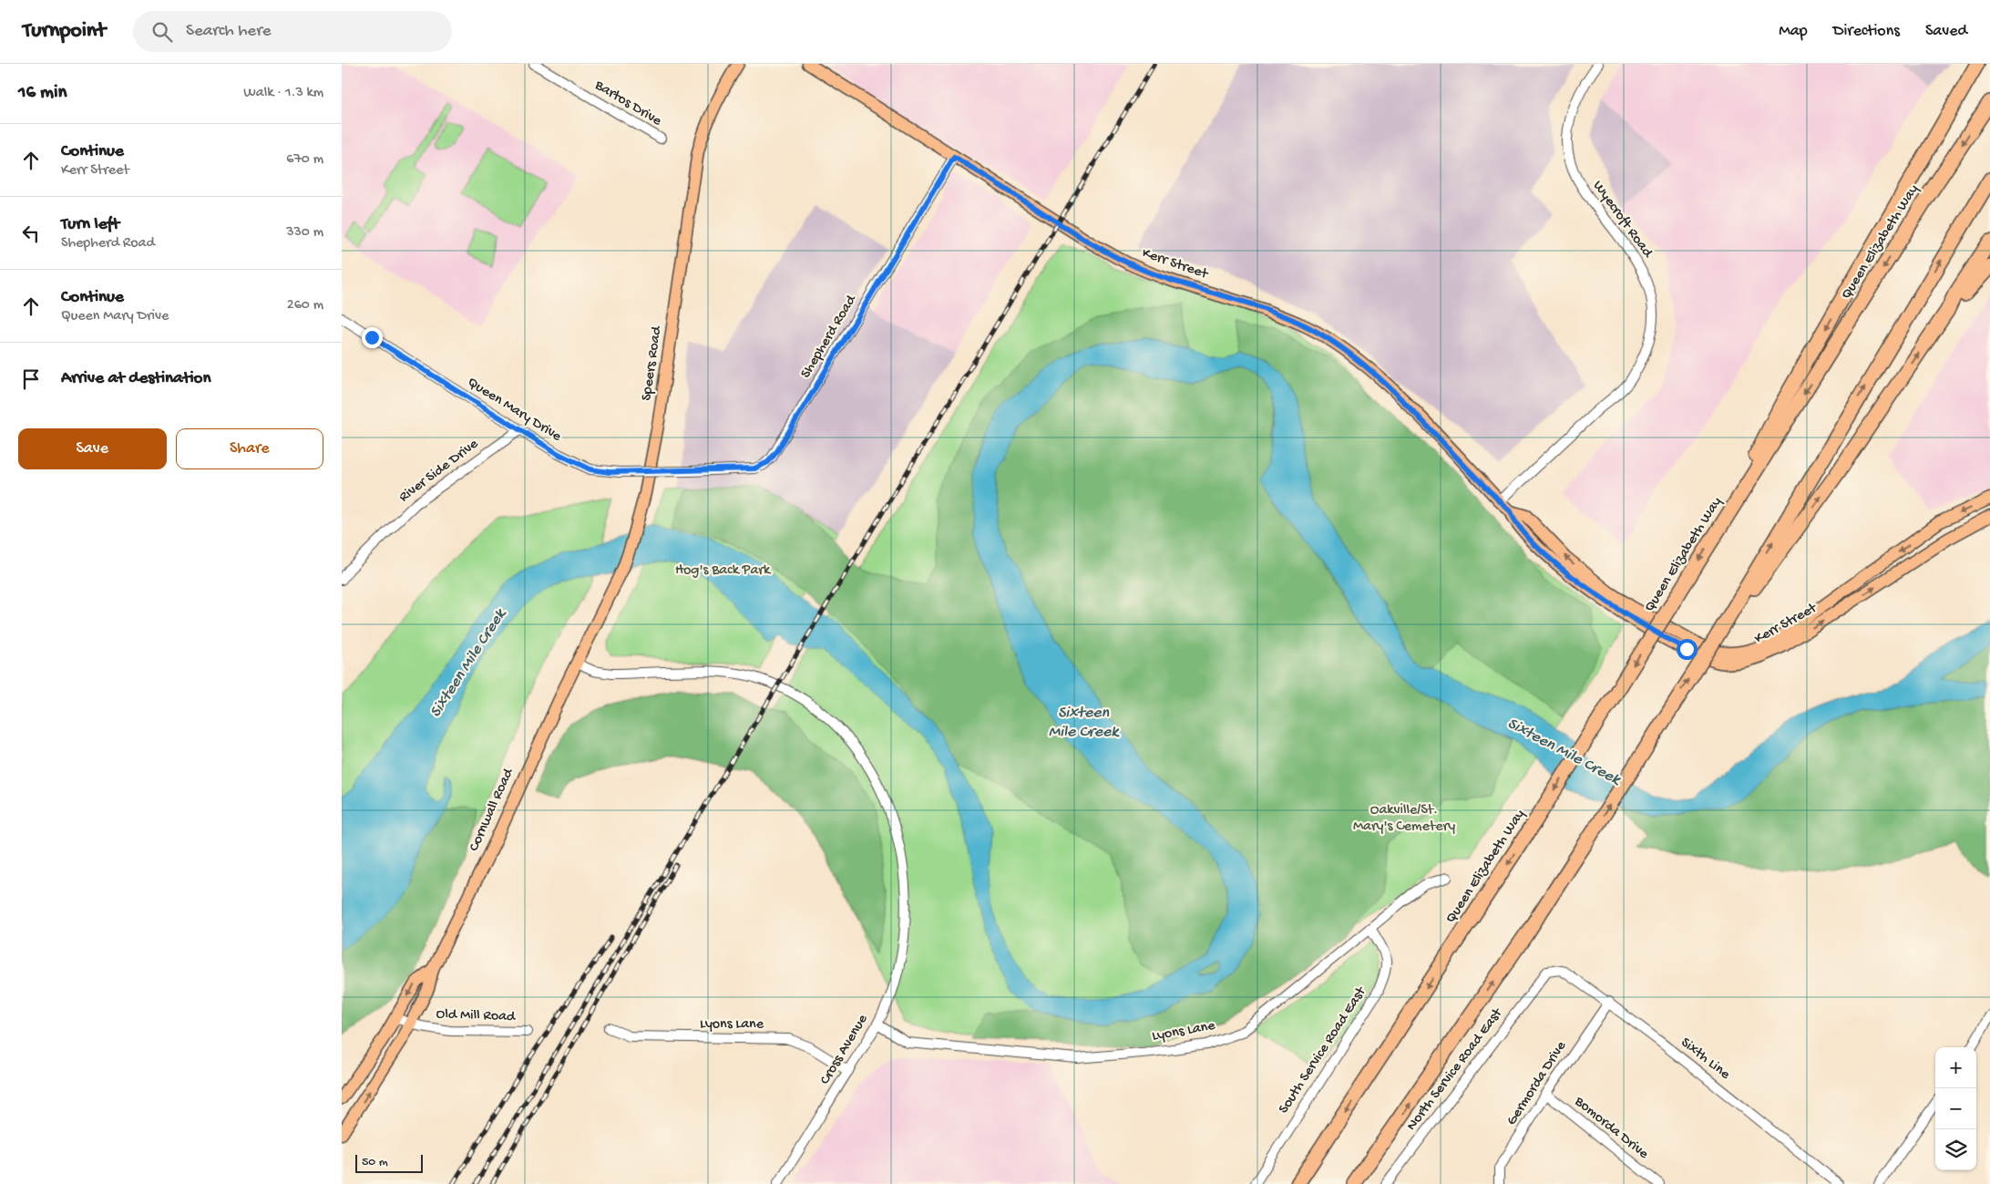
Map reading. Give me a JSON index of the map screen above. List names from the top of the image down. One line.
{"streets":{"highway":["Queen Elizabeth Way"],"main road":["Kerr Street","Speers Road","Cornwall Road"],"street":["Bartos Drive","Wyecroft Road","Shepherd Road","Queen Mary Drive","River Side Drive","Old Mill Road","Lyons Lane","Cross Avenue","South Service Road East","Sixth Line","North Service Road East","Germorda Drive","Bomorda Drive"]},"crossings":[["Wyecroft Road","Kerr Street"],["Kerr Street","Shepherd Road"],["Shepherd Road","Queen Mary Drive"],["Speers Road","Cornwall Road"],["Speers Road","Cross Avenue"],["Queen Mary Drive","River Side Drive"],["Cornwall Road","Old Mill Road"],["Cornwall Road","Cross Avenue"],["Lyons Lane","Cross Avenue"],["Lyons Lane","South Service Road East"],["Sixth Line","North Service Road East"],["Sixth Line","Germorda Drive"],["Germorda Drive","Bomorda Drive"]],"water":["Sixteen Mile Creek"],"parks":["Hog's Back Park","Oakville/St. Mary's Cemetery"],"scale_bar":"50 m","page":{"header":"Turnpoint","search":"Search here","nav":["Map","Directions","Saved"],"heading":["16 min","Walk · 1.3 km"],"list":[["Continue","Kerr Street","670 m"],["Turn left","Shepherd Road","330 m"],["Continue","Queen Mary Drive","260 m"],"Arrive at destination"],"buttons":["Save","Share"],"map_buttons":["+","−"],"scale":"50 m"}}
